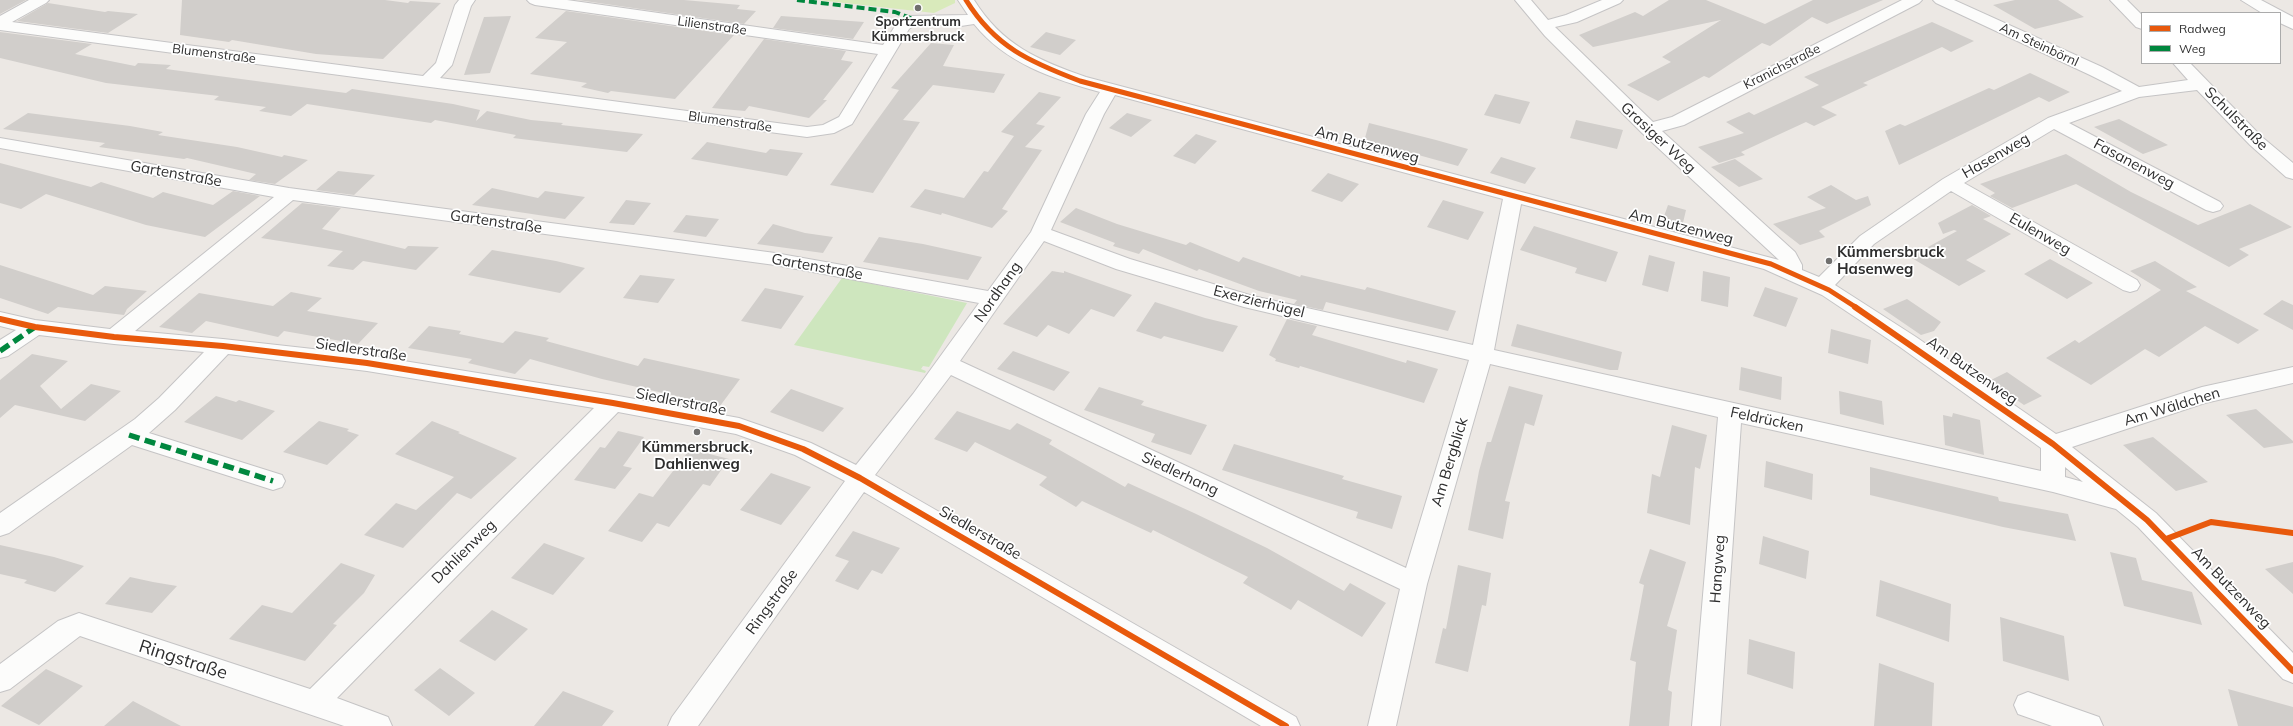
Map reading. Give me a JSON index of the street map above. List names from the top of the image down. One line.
{"streets":{"street":["Lilienstraße","Am Steinbörnl","Blumenstraße","Kranichstraße","Schulstraße","Grasiger Weg","Am Butzenweg","Hasenweg","Fasanenweg","Gartenstraße","Eulenweg","Nordhang","Exerzierhügel","Siedlerstraße","Am Wäldchen","Feldrücken","Am Bergblick","Siedlerhang","Dahlienweg","Hangweg","Ringstraße"]},"crossings":[["Lilienstraße","Blumenstraße"],["Am Steinbörnl","Hasenweg"],["Blumenstraße","Am Butzenweg"],["Kranichstraße","Grasiger Weg"],["Schulstraße","Hasenweg"],["Grasiger Weg","Am Butzenweg"],["Am Butzenweg","Hasenweg"],["Am Butzenweg","Nordhang"],["Am Butzenweg","Am Wäldchen"],["Am Butzenweg","Feldrücken"],["Am Butzenweg","Am Bergblick"],["Hasenweg","Fasanenweg"],["Hasenweg","Eulenweg"],["Gartenstraße","Nordhang"],["Nordhang","Exerzierhügel"],["Nordhang","Siedlerstraße"],["Nordhang","Siedlerhang"],["Nordhang","Ringstraße"],["Exerzierhügel","Feldrücken"],["Exerzierhügel","Am Bergblick"],["Siedlerstraße","Dahlienweg"],["Siedlerstraße","Ringstraße"],["Feldrücken","Am Bergblick"],["Feldrücken","Hangweg"],["Am Bergblick","Siedlerhang"],["Dahlienweg","Ringstraße"]],"places":["Sportzentrum Kümmersbruck","Kümmersbruck Hasenweg","Kümmersbruck, Dahlienweg"],"legend":["Radweg","Weg"]}
